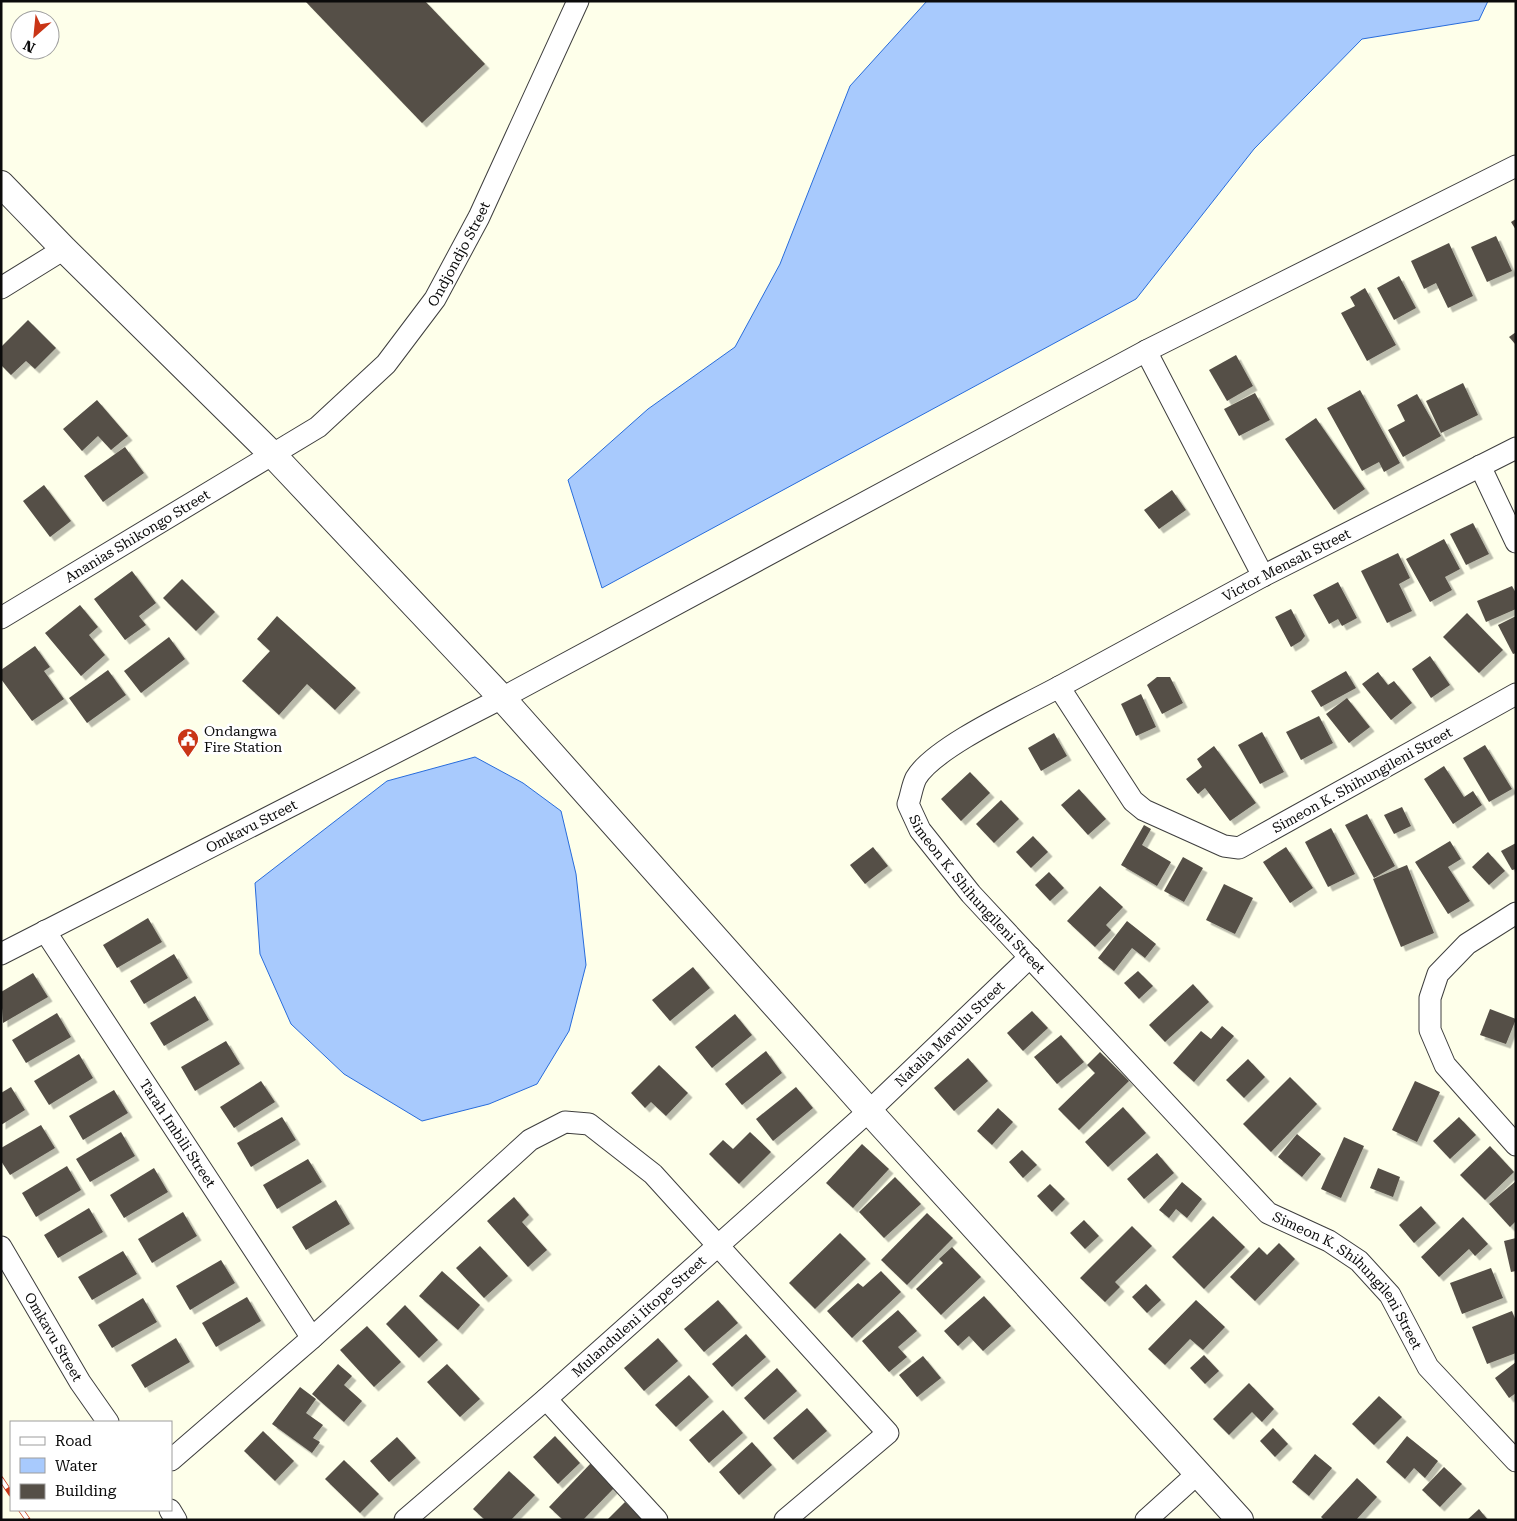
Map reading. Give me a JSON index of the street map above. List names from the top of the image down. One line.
{"streets":{"street":["Ondjondjo Street","Ananias Shikongo Street","Victor Mensah Street","Simeon K. Shihungileni Street","Omkavu Street","Natalia Mavulu Street","Tarah Imbili Street","Mulanduleni Iitope Street"]},"crossings":[["Ondjondjo Street","Ananias Shikongo Street"],["Victor Mensah Street","Simeon K. Shihungileni Street"],["Simeon K. Shihungileni Street","Natalia Mavulu Street"],["Omkavu Street","Tarah Imbili Street"],["Natalia Mavulu Street","Mulanduleni Iitope Street"]],"places":{"public building":["Ondangwa Fire Station"]},"legend":["Road","Water","Building"],"north":"bottom left"}
